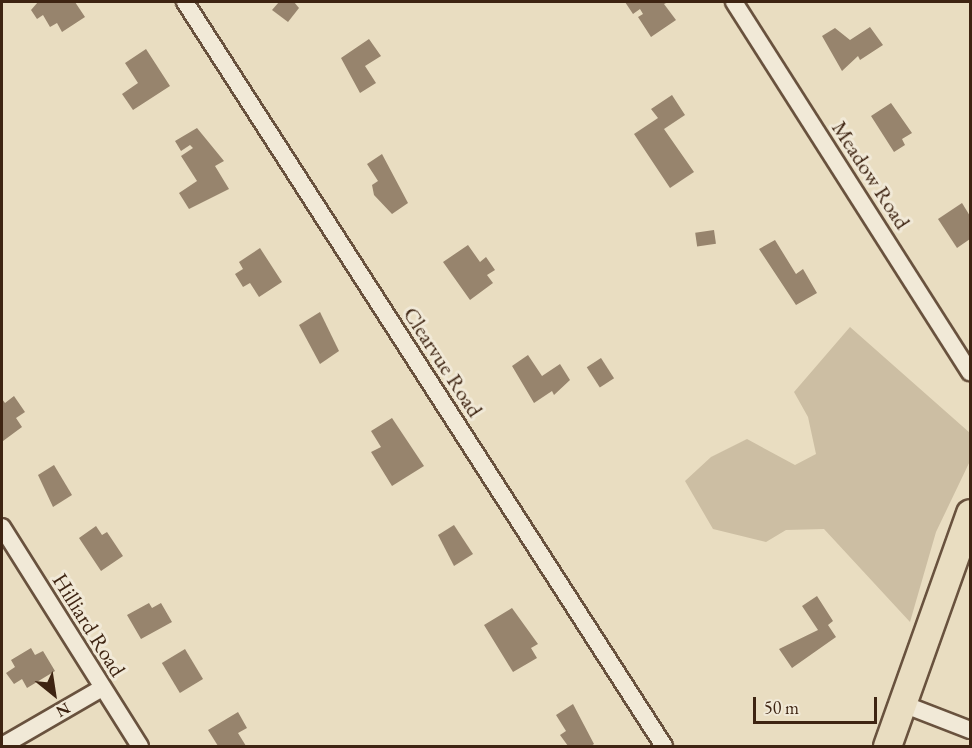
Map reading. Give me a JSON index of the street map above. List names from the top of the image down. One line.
{"streets":{"street":["Meadow Road","Clearvue Road","Hilliard Road"]},"scale_bar":"50 m","north":"bottom right"}
